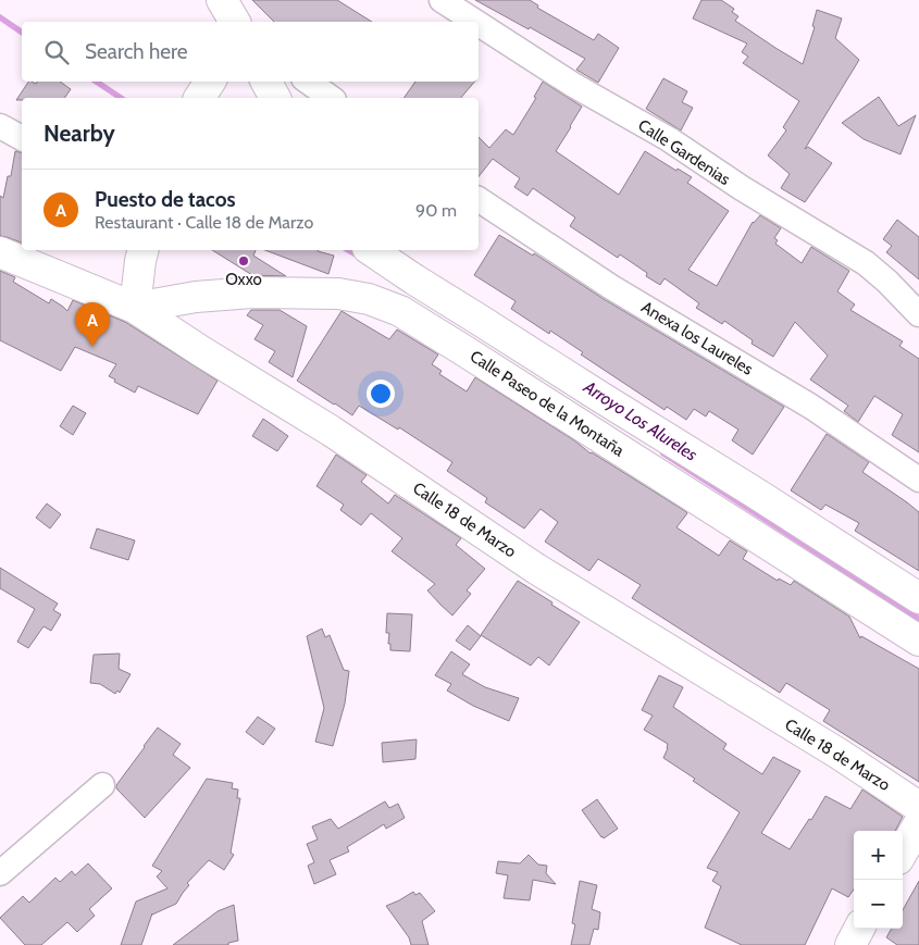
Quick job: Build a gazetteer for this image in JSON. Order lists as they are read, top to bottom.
{
  "streets": {
    "main road": ["Calle Paseo de la Montaña", "Calle 18 de Marzo"],
    "street": ["Calle Gardenias", "Anexa los Laureles"]
  },
  "crossings": [
    ["Calle Paseo de la Montaña", "Calle 18 de Marzo"]
  ],
  "water": ["Arroyo Los Alureles"],
  "places": ["Oxxo"],
  "page": {
    "search": "Search here",
    "heading": "Nearby",
    "list": [
      {
        "mark": "A",
        "name": "Puesto de tacos",
        "note": "Restaurant · Calle 18 de Marzo",
        "value": "90 m"
      }
    ],
    "pins": "A",
    "map_buttons": ["+", "−"]
  }
}
